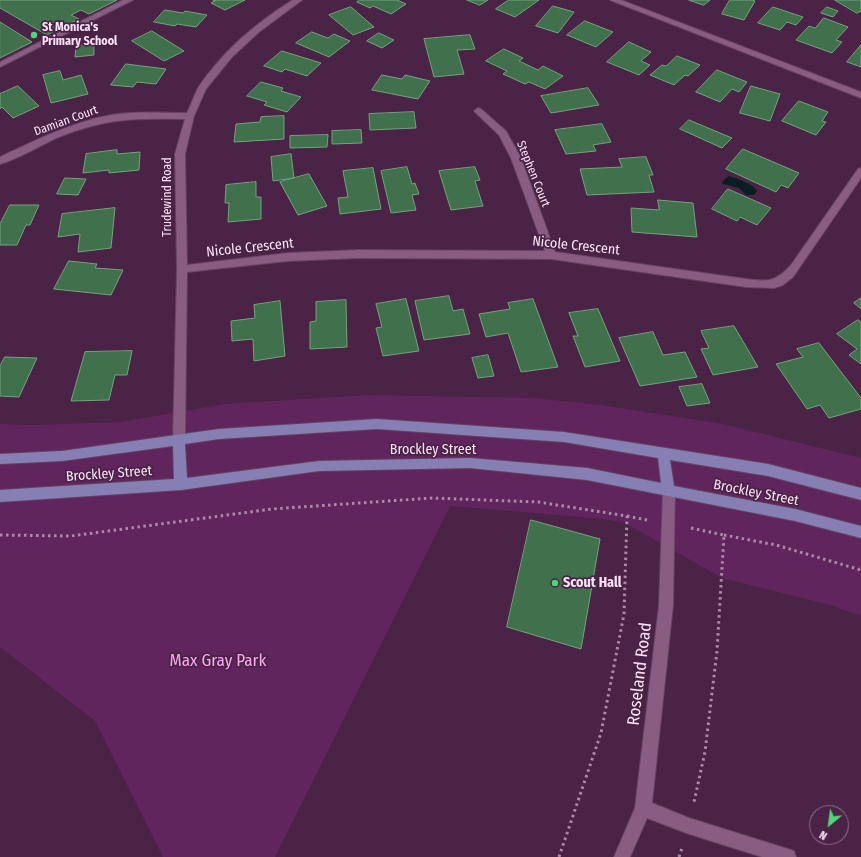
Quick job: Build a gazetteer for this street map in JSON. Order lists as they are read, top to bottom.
{
  "streets": {
    "main road": ["Brockley Street"],
    "street": [
      "Damian Court",
      "Stephen Court",
      "Trudewind Road",
      "Nicole Crescent",
      "Roseland Road"
    ]
  },
  "crossings": [
    ["Damian Court", "Trudewind Road"],
    ["Stephen Court", "Nicole Crescent"],
    ["Trudewind Road", "Nicole Crescent"],
    ["Trudewind Road", "Brockley Street"],
    ["Brockley Street", "Roseland Road"]
  ],
  "parks": ["Max Gray Park"],
  "places": ["St Monica's Primary School", "Scout Hall"],
  "north": "bottom left"
}
